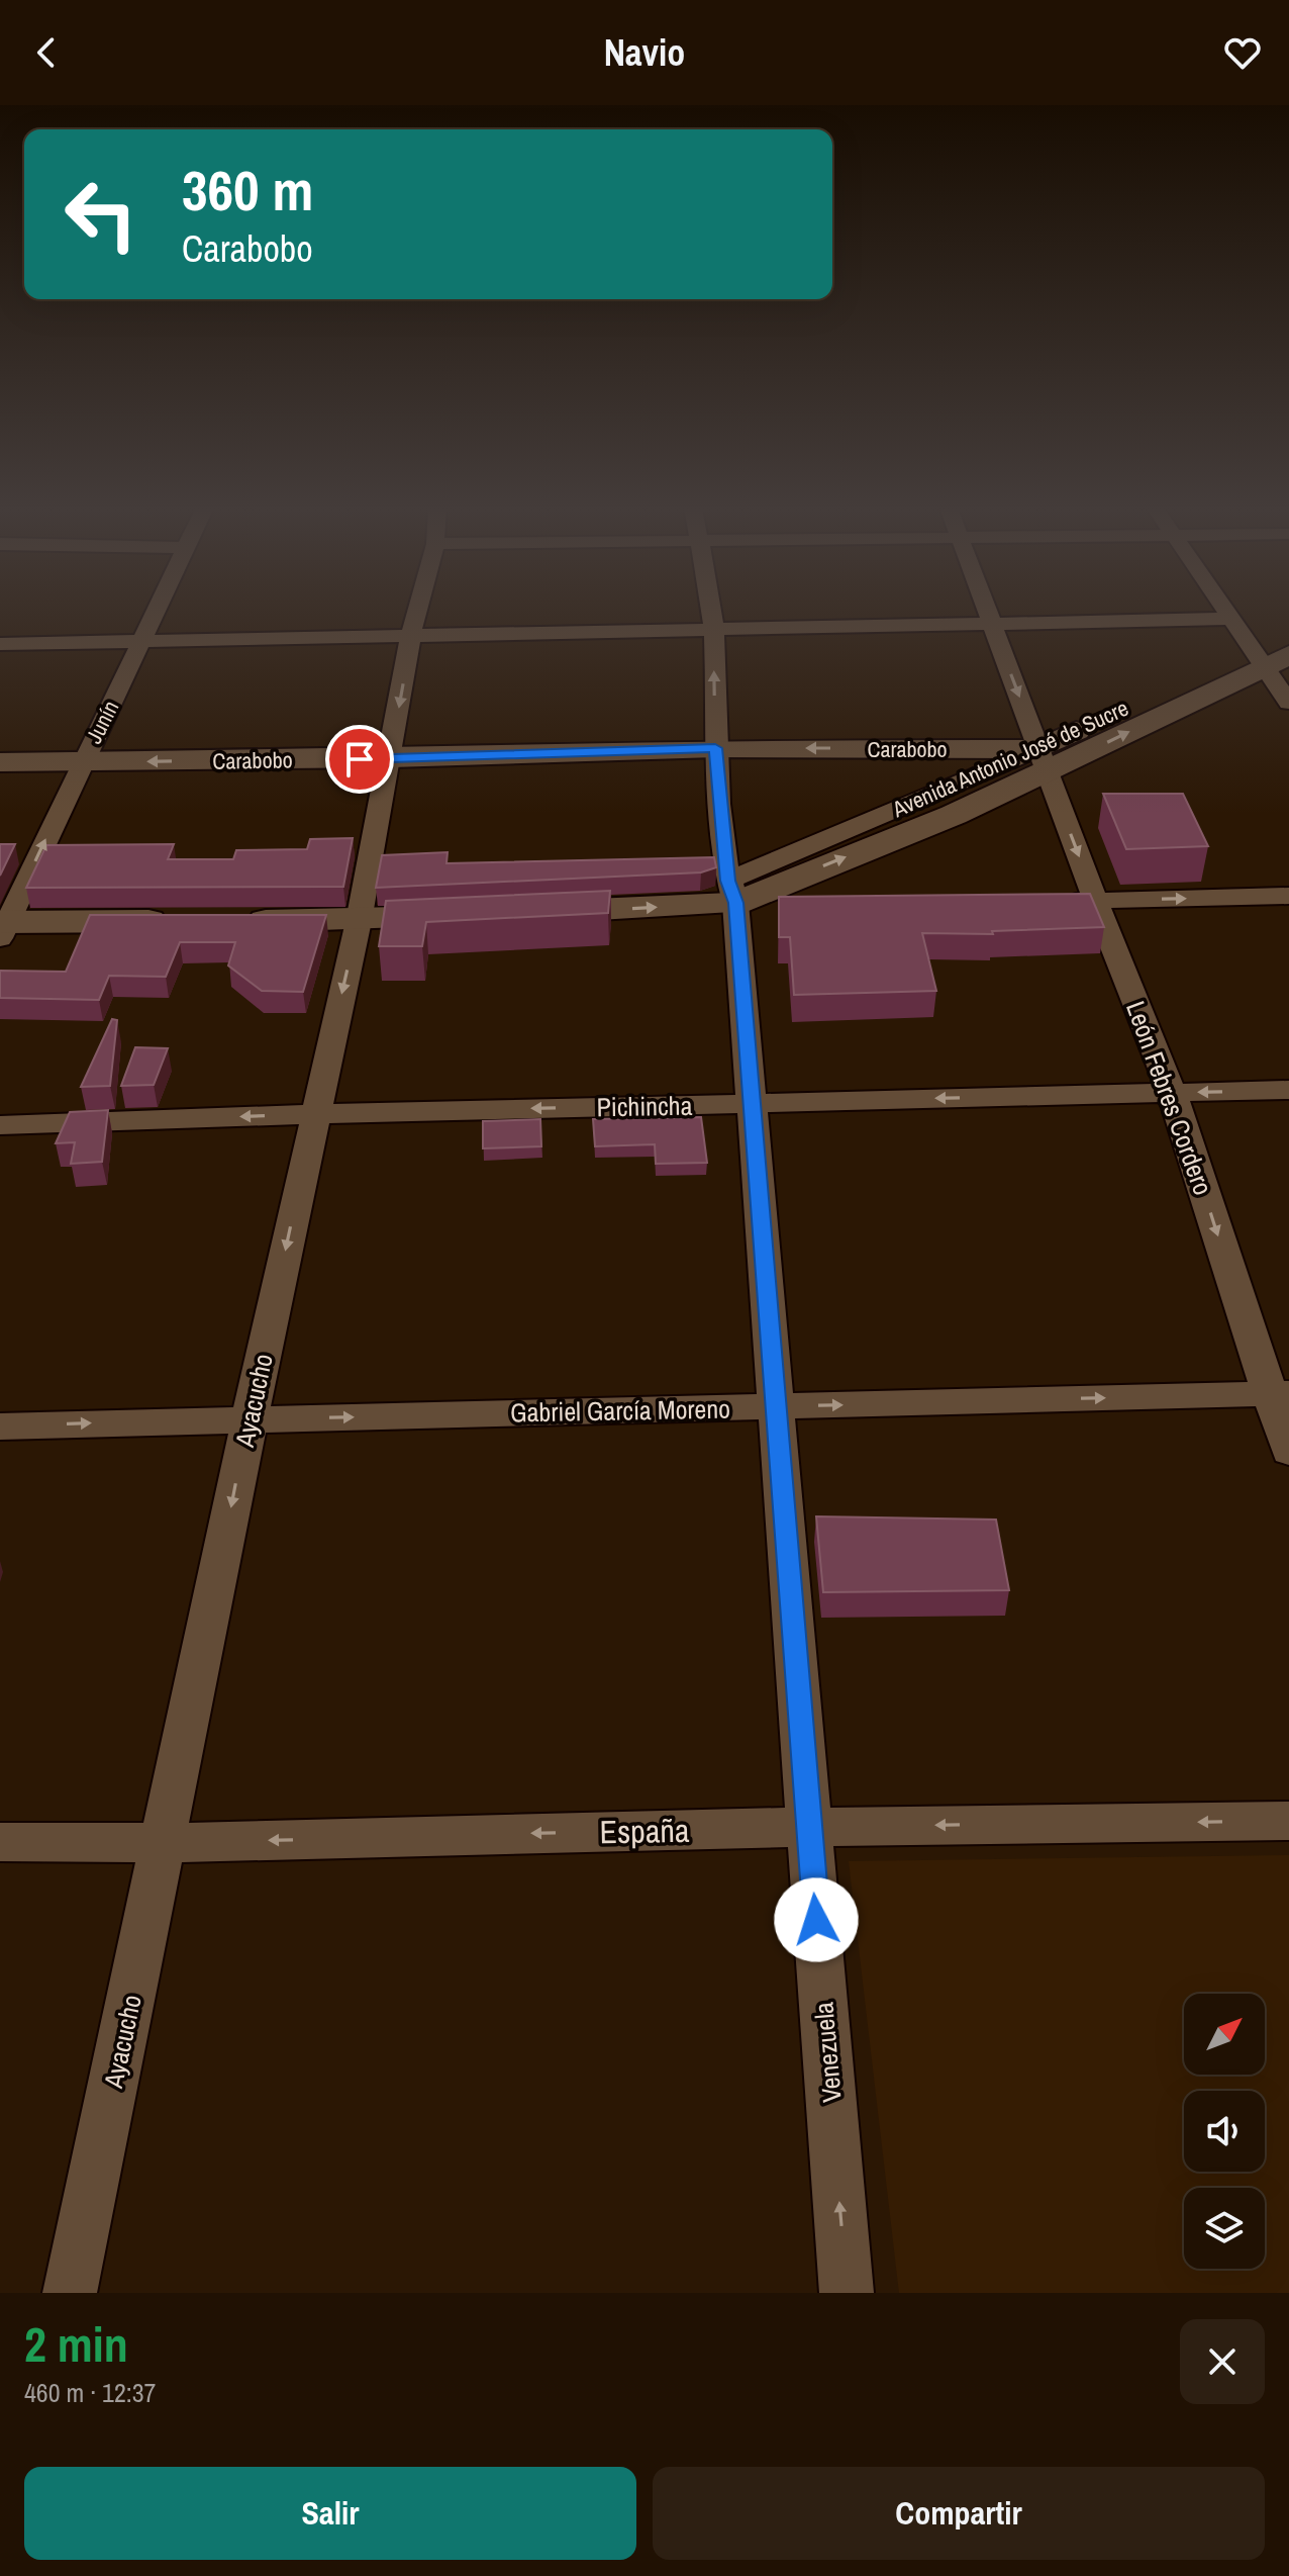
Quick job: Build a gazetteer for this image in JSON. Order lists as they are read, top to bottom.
{
  "streets": {
    "main road": ["Carabobo", "Avenida Antonio José de Sucre"],
    "street": [
      "Junín",
      "León Febres Cordero",
      "Pichincha",
      "Ayacucho",
      "Gabriel García Moreno",
      "España",
      "Venezuela"
    ]
  },
  "crossings": [
    ["Junín", "Carabobo"],
    ["Carabobo", "Avenida Antonio José de Sucre"],
    ["Carabobo", "León Febres Cordero"],
    ["Carabobo", "Ayacucho"],
    ["Carabobo", "Venezuela"],
    ["Avenida Antonio José de Sucre", "León Febres Cordero"],
    ["Avenida Antonio José de Sucre", "Venezuela"],
    ["León Febres Cordero", "Pichincha"],
    ["León Febres Cordero", "Gabriel García Moreno"],
    ["Pichincha", "Ayacucho"],
    ["Pichincha", "Venezuela"],
    ["Ayacucho", "Gabriel García Moreno"],
    ["Ayacucho", "España"],
    ["Gabriel García Moreno", "Venezuela"],
    ["España", "Venezuela"]
  ],
  "one_way": [
    "Junín",
    "León Febres Cordero",
    "Pichincha",
    "Ayacucho",
    "Gabriel García Moreno",
    "España"
  ],
  "north": "top right",
  "page": {
    "header": "Navio",
    "turn": ["360 m", "Carabobo"],
    "heading": ["2 min", "460 m · 12:37"],
    "buttons": ["Salir", "Compartir"]
  }
}
